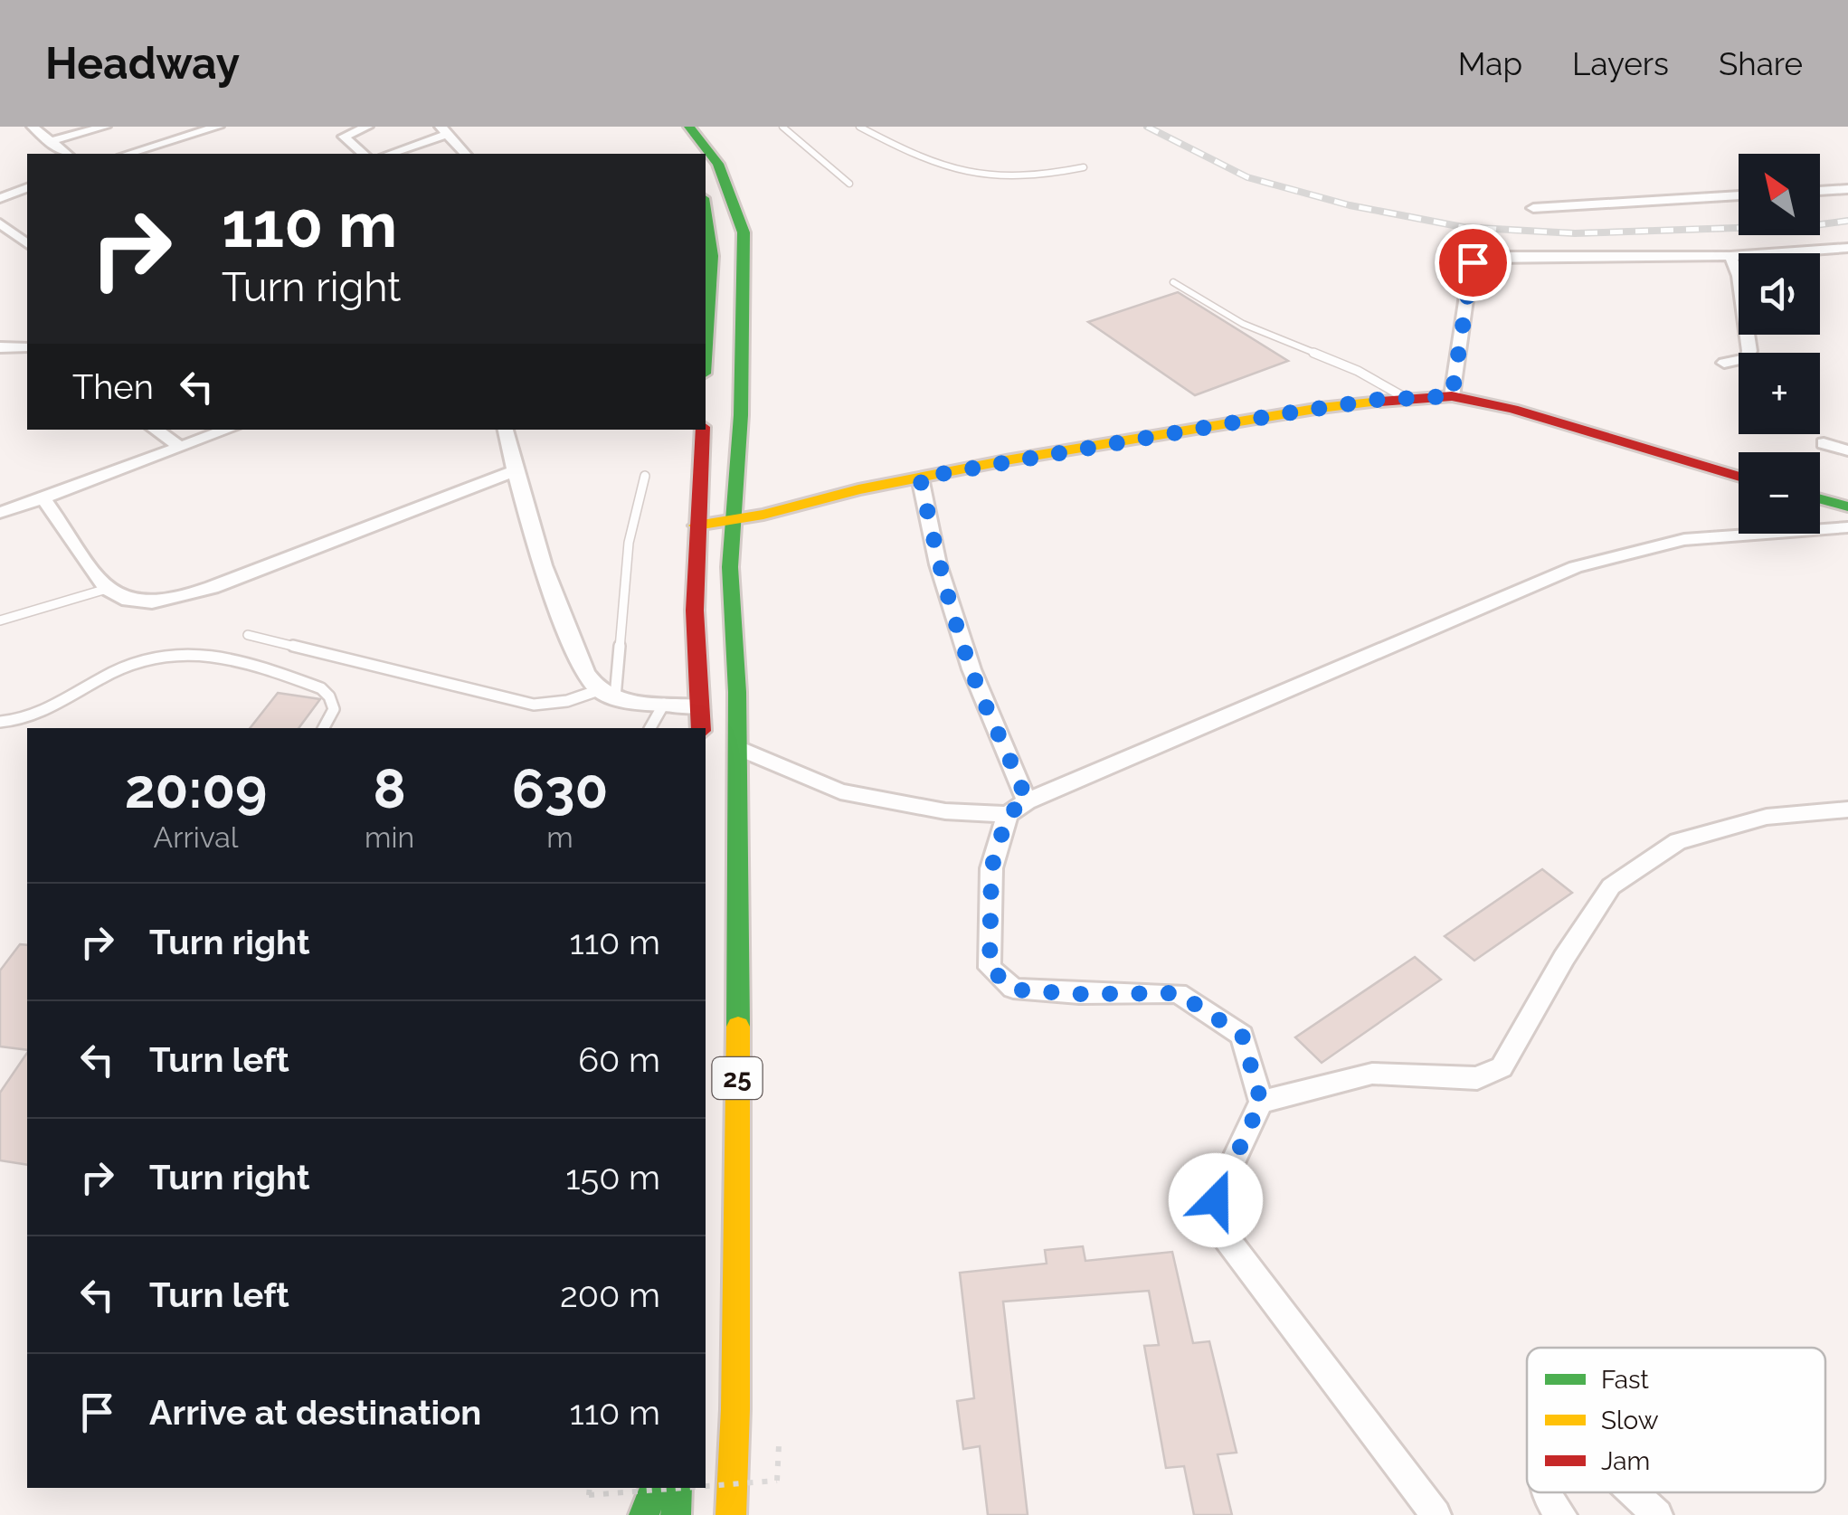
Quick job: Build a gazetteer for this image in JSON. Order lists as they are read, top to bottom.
{
  "streets": {
    "main road": ["25"]
  },
  "legend": ["Fast", "Slow", "Jam"],
  "north": "top left",
  "page": {
    "header": "Headway",
    "nav": ["Map", "Layers", "Share"],
    "map_buttons": ["+", "−"],
    "turn": ["110 m", "Turn right"],
    "then": "Then",
    "eta": [
      "20:09",
      "Arrival",
      "8",
      "min",
      "630",
      "m"
    ],
    "list": [
      {
        "name": "Turn right",
        "value": "110 m"
      },
      {
        "name": "Turn left",
        "value": "60 m"
      },
      {
        "name": "Turn right",
        "value": "150 m"
      },
      {
        "name": "Turn left",
        "value": "200 m"
      },
      {
        "name": "Arrive at destination",
        "value": "110 m"
      }
    ]
  }
}
